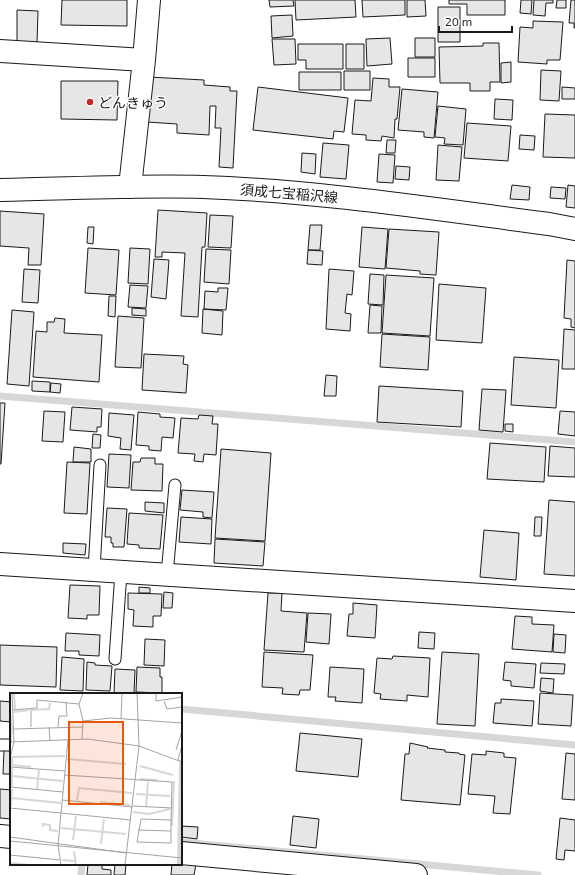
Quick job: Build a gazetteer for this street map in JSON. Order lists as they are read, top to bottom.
{
  "streets": {
    "street": ["須成七宝稲沢線"]
  },
  "places": ["どんきゅう"],
  "scale_bar": "20 m"
}
